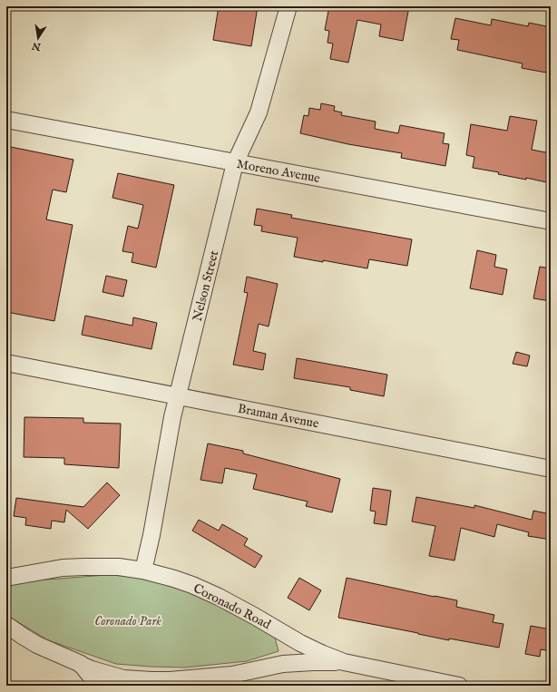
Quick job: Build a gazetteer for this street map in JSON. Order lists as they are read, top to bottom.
{
  "streets": {
    "street": [
      "Moreno Avenue",
      "Nelson Street",
      "Braman Avenue",
      "Coronado Road"
    ]
  },
  "crossings": [
    ["Moreno Avenue", "Nelson Street"],
    ["Nelson Street", "Braman Avenue"],
    ["Nelson Street", "Coronado Road"]
  ],
  "parks": ["Coronado Park"],
  "north": "bottom"
}
